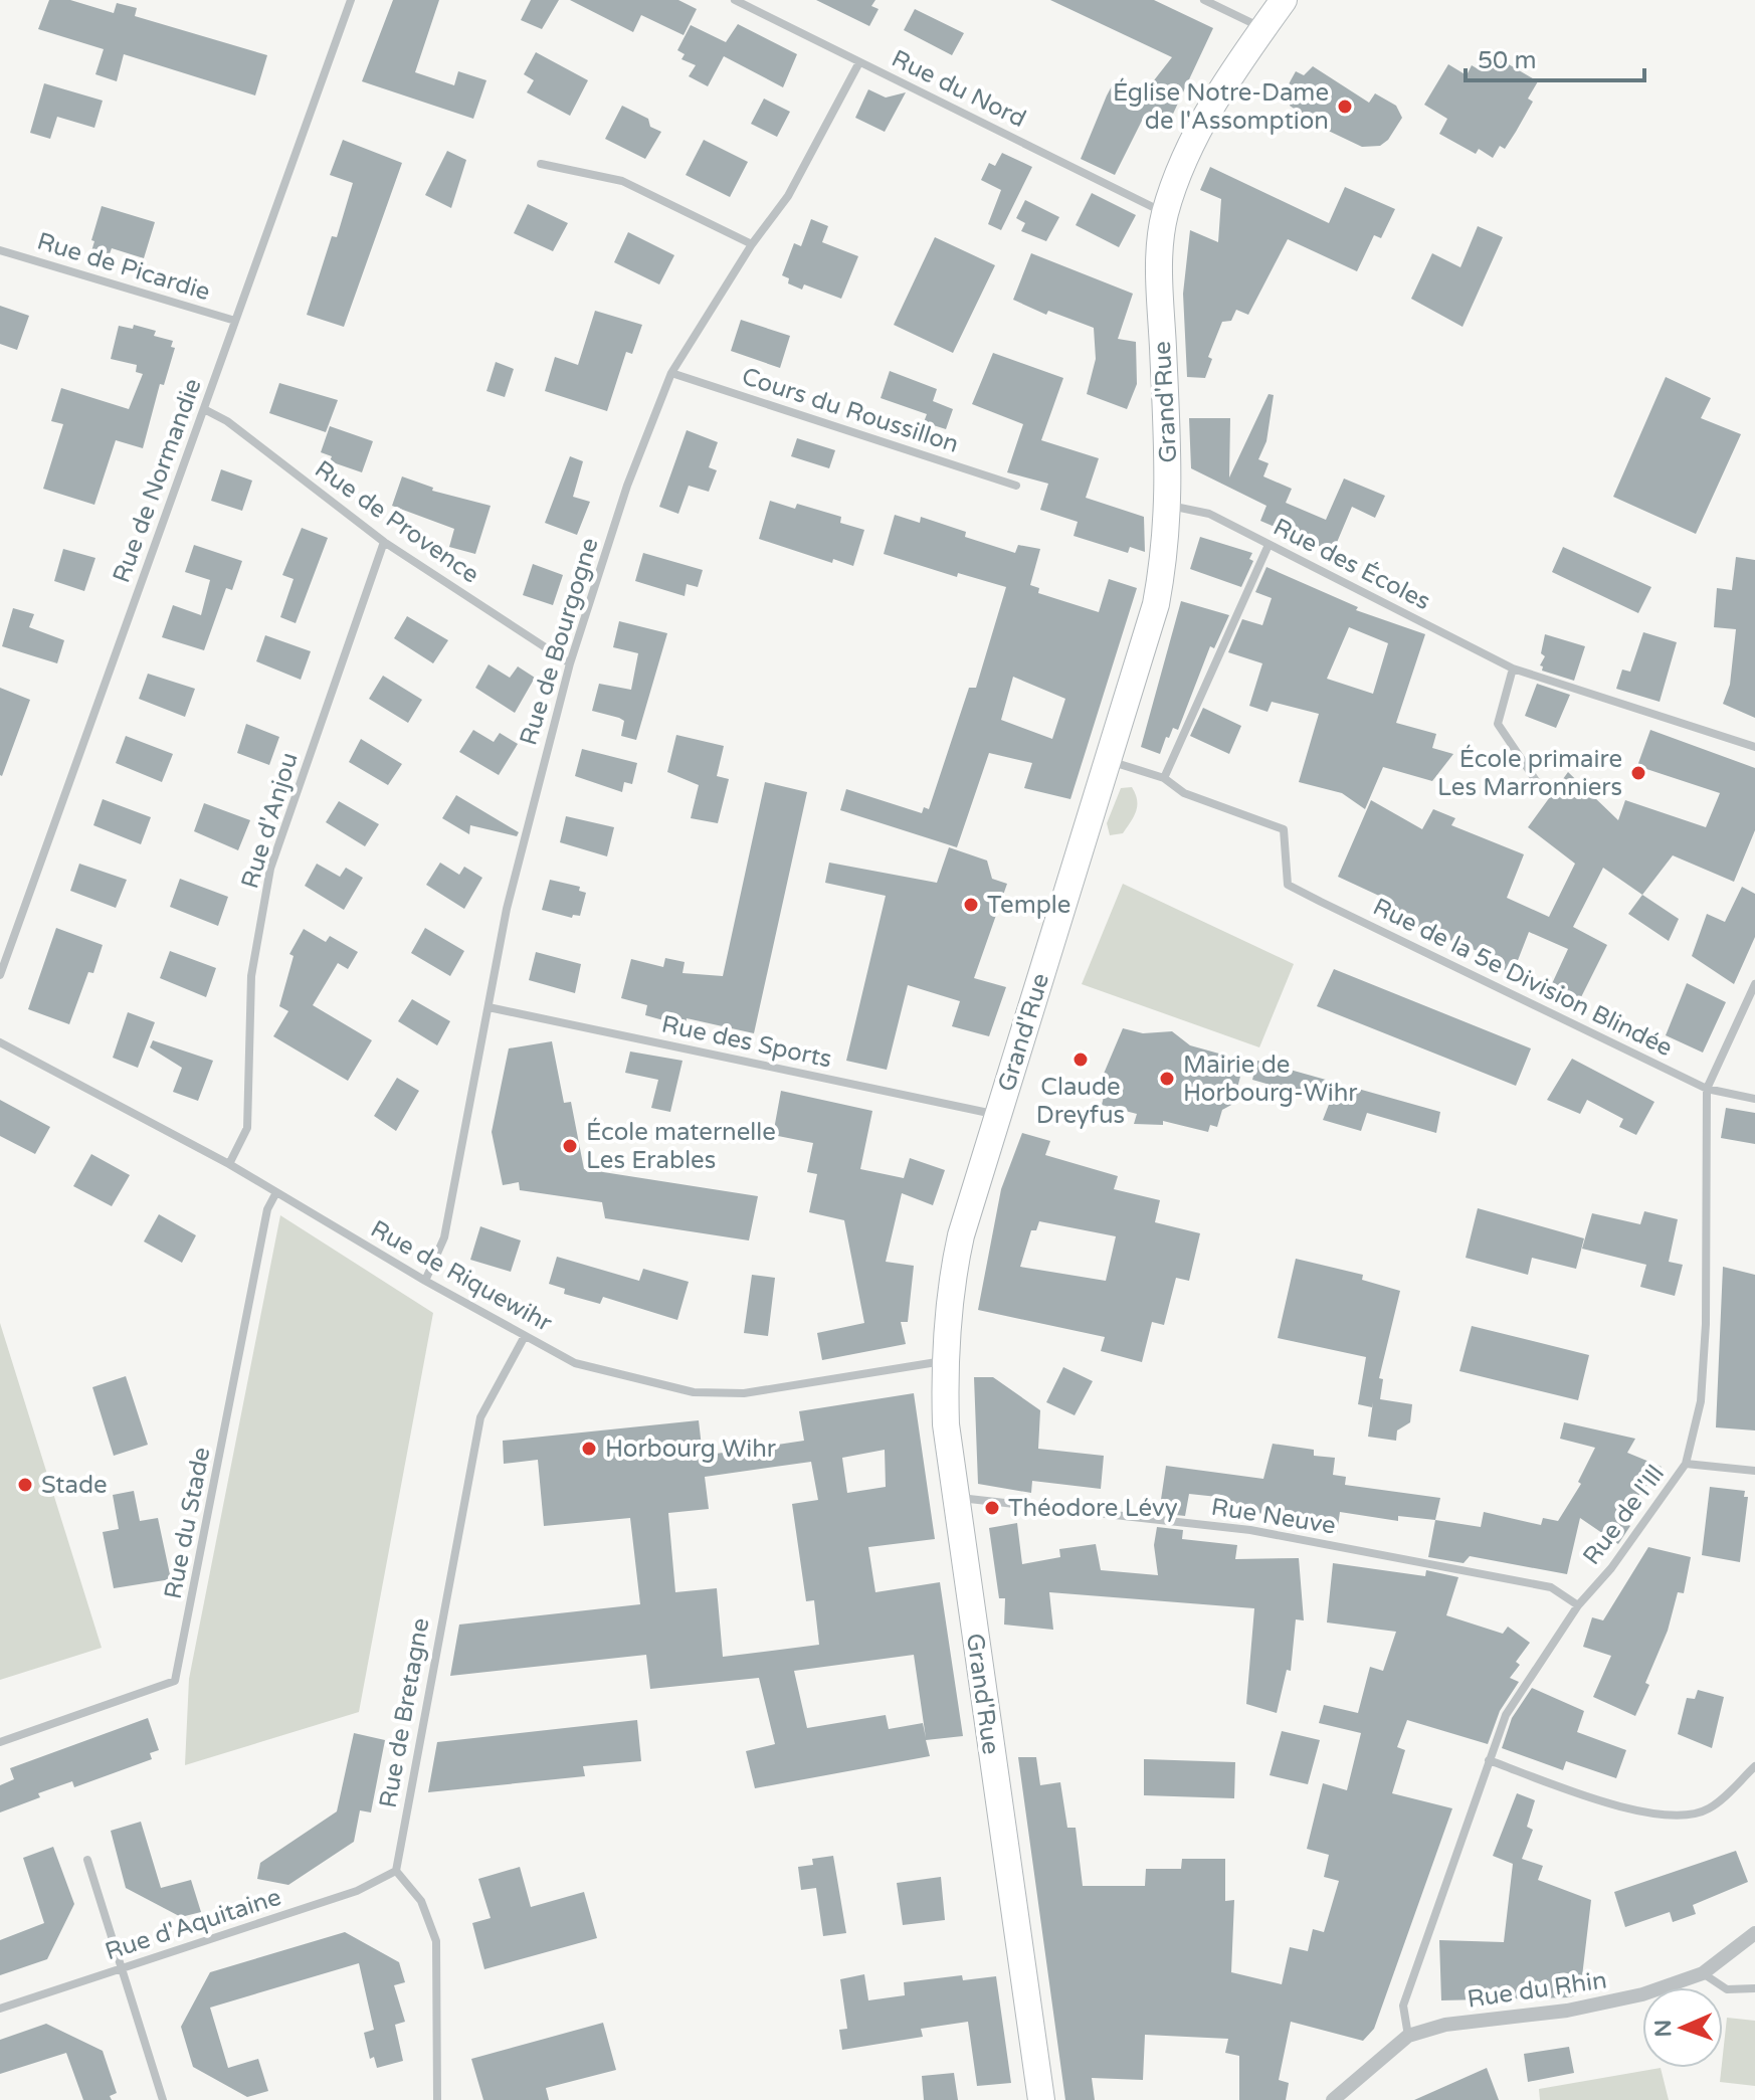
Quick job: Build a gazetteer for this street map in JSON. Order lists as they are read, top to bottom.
{
  "streets": {
    "main road": ["Grand'Rue"],
    "street": [
      "Rue du Nord",
      "Rue de Picardie",
      "Cours du Roussillon",
      "Rue de Normandie",
      "Rue de Provence",
      "Rue des Écoles",
      "Rue de Bourgogne",
      "Rue d'Anjou",
      "Rue de la 5e Division Blindée",
      "Rue des Sports",
      "Rue de Riquewihr",
      "Rue de l'Ill",
      "Rue Neuve",
      "Rue du Stade",
      "Rue de Bretagne",
      "Rue d'Aquitaine",
      "Rue du Rhin"
    ]
  },
  "crossings": [
    ["Rue du Nord", "Grand'Rue"],
    ["Rue du Nord", "Rue de Bourgogne"],
    ["Rue de Picardie", "Rue de Normandie"],
    ["Grand'Rue", "Rue des Écoles"],
    ["Grand'Rue", "Rue des Sports"],
    ["Grand'Rue", "Rue de Riquewihr"],
    ["Grand'Rue", "Rue Neuve"],
    ["Cours du Roussillon", "Rue de Bourgogne"],
    ["Rue de Normandie", "Rue de Provence"],
    ["Rue de Provence", "Rue de Bourgogne"],
    ["Rue de Provence", "Rue d'Anjou"],
    ["Rue de Bourgogne", "Rue des Sports"],
    ["Rue de Bourgogne", "Rue de Riquewihr"],
    ["Rue d'Anjou", "Rue de Riquewihr"],
    ["Rue de la 5e Division Blindée", "Rue de l'Ill"],
    ["Rue de Riquewihr", "Rue du Stade"],
    ["Rue de Riquewihr", "Rue de Bretagne"],
    ["Rue de l'Ill", "Rue Neuve"],
    ["Rue de l'Ill", "Rue du Rhin"],
    ["Rue de Bretagne", "Rue d'Aquitaine"]
  ],
  "places": [
    "Église Notre-Dame de l'Assomption",
    "École primaire Les Marronniers",
    "Temple",
    "Claude Dreyfus",
    "Mairie de Horbourg-Wihr",
    "École maternelle Les Erables",
    "Horbourg Wihr",
    "Stade",
    "Théodore Lévy"
  ],
  "scale_bar": "50 m",
  "north": "left"
}
